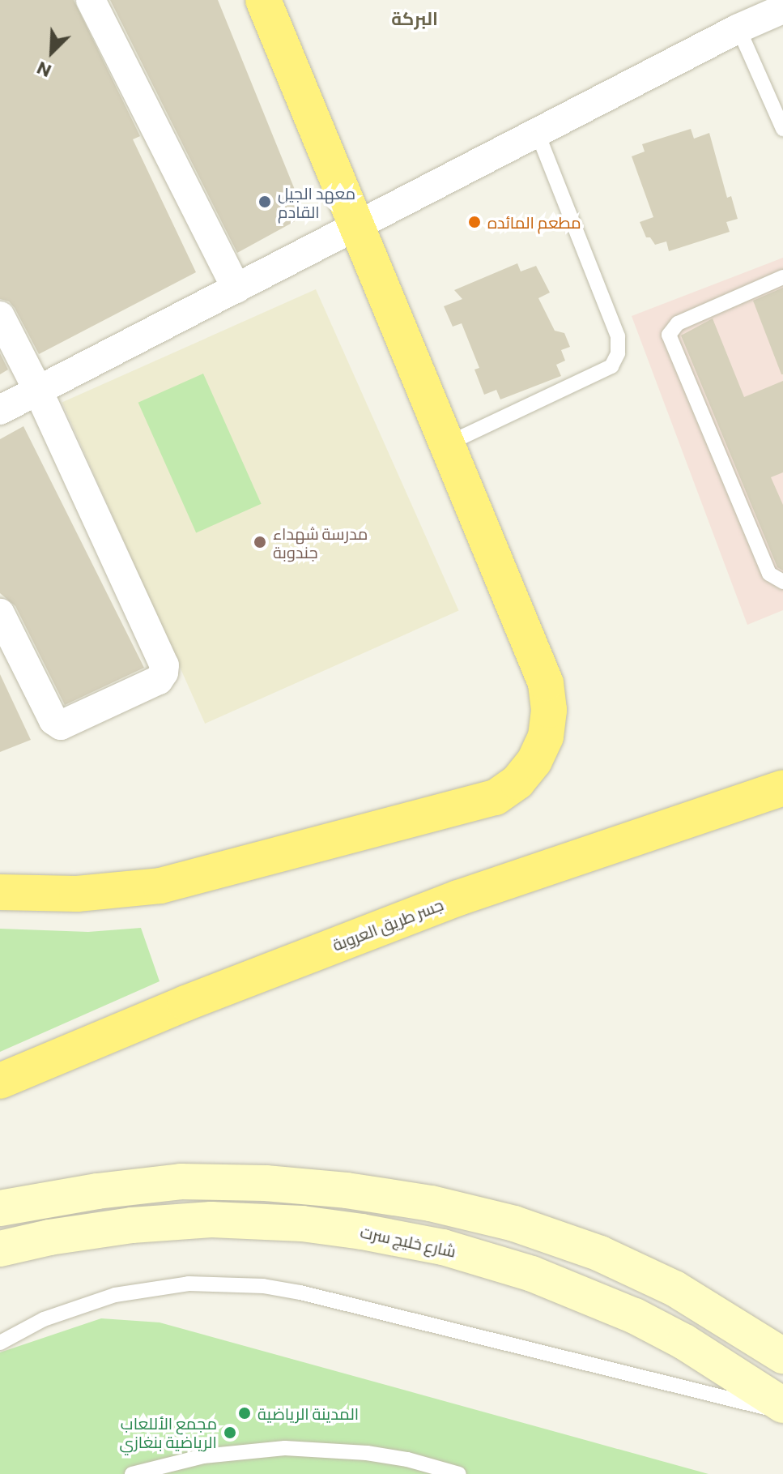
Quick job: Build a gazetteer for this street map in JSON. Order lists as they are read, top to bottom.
{
  "streets": {
    "highway": ["جسر طريق العروبة"],
    "main road": ["شارع خليج سرت"]
  },
  "districts": ["البركة"],
  "places": [
    "معهد الجيل القادم",
    "مطعم المائده",
    "مدرسة شهداء جندوبة",
    "المدينة الرياضية",
    "مجمع الأللعاب الرياضية بنغازي"
  ],
  "north": "bottom left"
}
